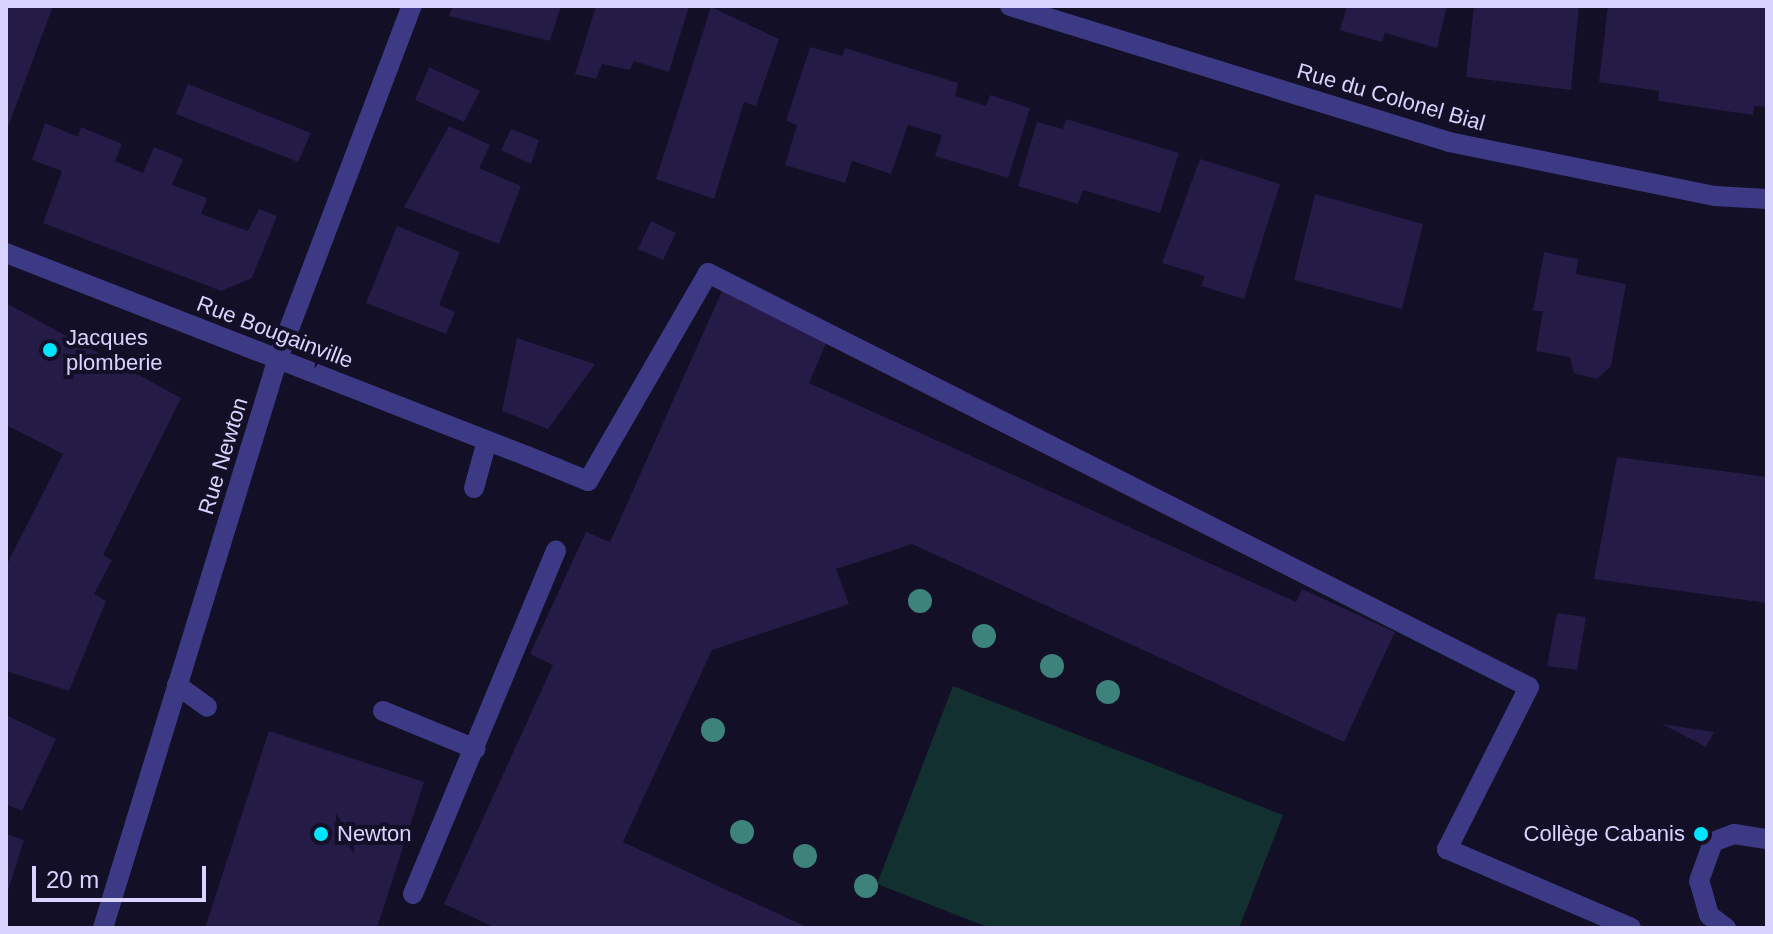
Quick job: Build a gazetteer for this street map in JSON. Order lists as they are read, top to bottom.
{
  "streets": {
    "street": ["Rue du Colonel Bial", "Rue Bougainville", "Rue Newton"]
  },
  "crossings": [
    ["Rue Bougainville", "Rue Newton"]
  ],
  "places": ["Jacques plomberie", "Newton", "Collège Cabanis"],
  "scale_bar": "20 m"
}
